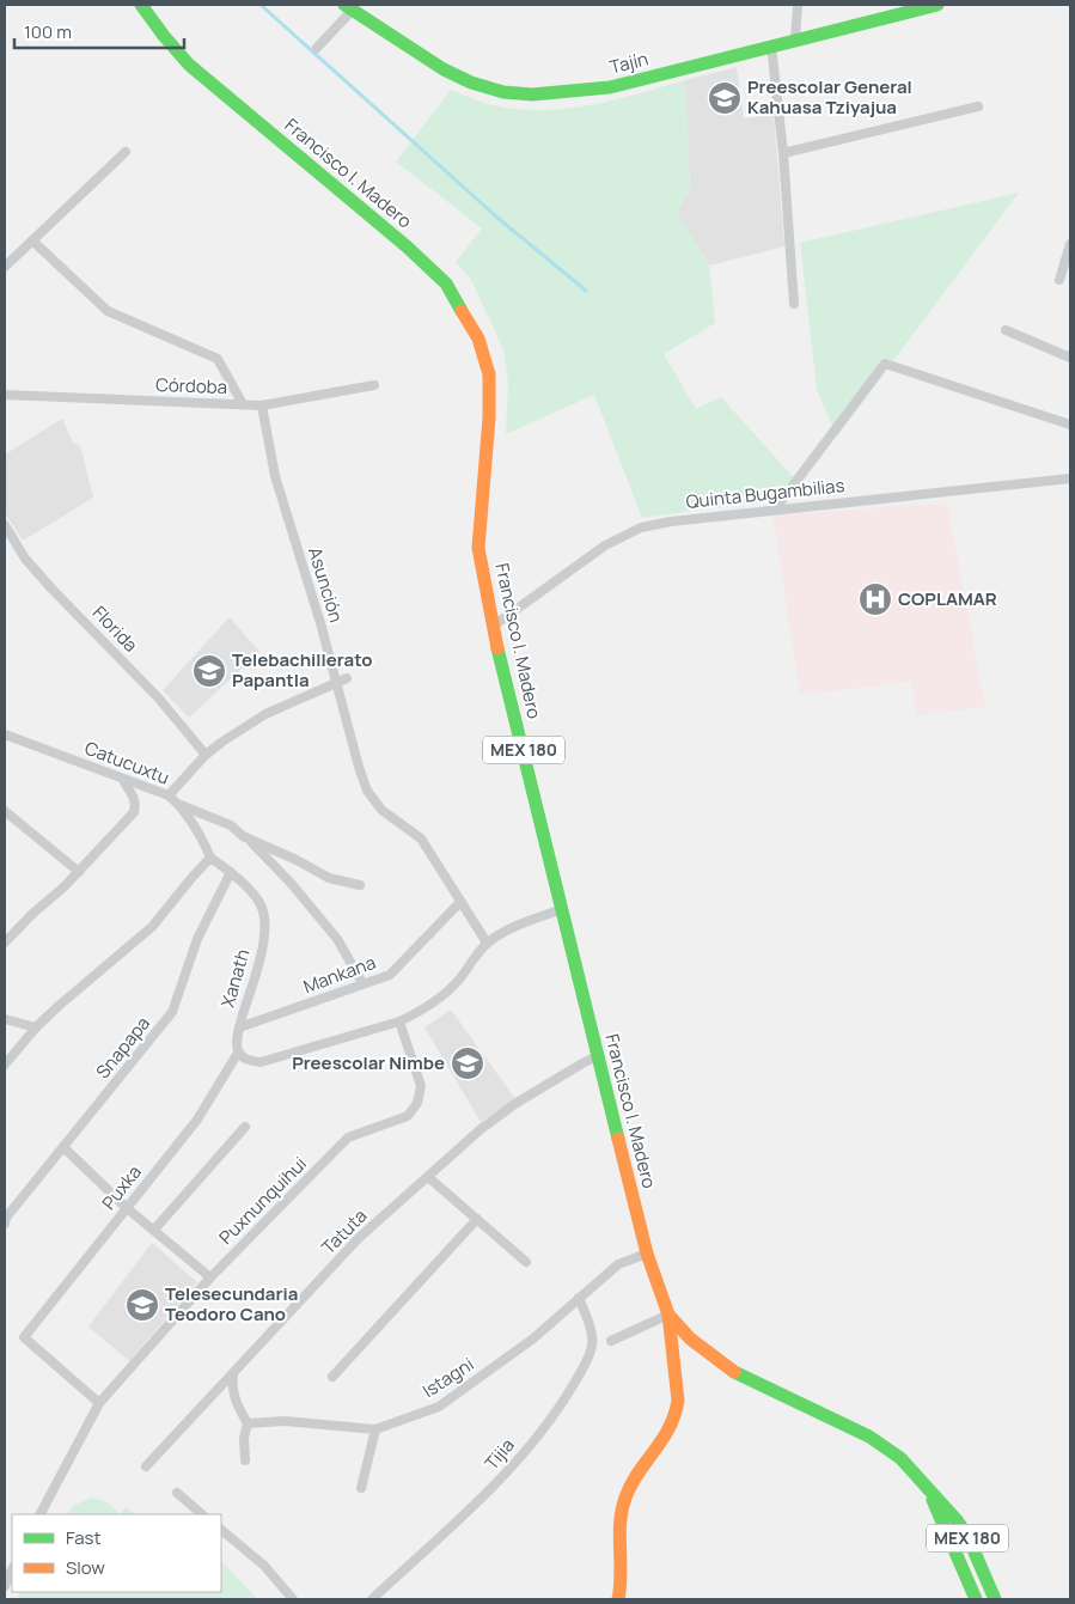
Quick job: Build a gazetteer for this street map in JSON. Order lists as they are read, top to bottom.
{
  "streets": {
    "main road": ["Tajín", "Francisco I. Madero", "MEX 180"],
    "street": [
      "Córdoba",
      "Quinta Bugambilias",
      "Asunción",
      "Florida",
      "Catucuxtu",
      "Mankana",
      "Xanath",
      "Snapapa",
      "Puxka",
      "Puxnunquihui",
      "Tatuta",
      "Istagni",
      "Tijia"
    ]
  },
  "crossings": [
    ["Francisco I. Madero", "Quinta Bugambilias"],
    ["Francisco I. Madero", "MEX 180"],
    ["Francisco I. Madero", "Tatuta"],
    ["Francisco I. Madero", "Istagni"],
    ["Córdoba", "Asunción"],
    ["Asunción", "Mankana"],
    ["Catucuxtu", "Xanath"],
    ["Mankana", "Xanath"],
    ["Xanath", "Snapapa"],
    ["Xanath", "Puxka"],
    ["Puxka", "Puxnunquihui"],
    ["Istagni", "Tijia"]
  ],
  "places": {
    "school or university": [
      "Preescolar General Kahuasa Tziyajua",
      "Telebachillerato Papantla",
      "Preescolar Nimbe",
      "Telesecundaria Teodoro Cano"
    ],
    "hospital": ["COPLAMAR"]
  },
  "legend": ["Fast", "Slow"],
  "scale_bar": "100 m"
}
